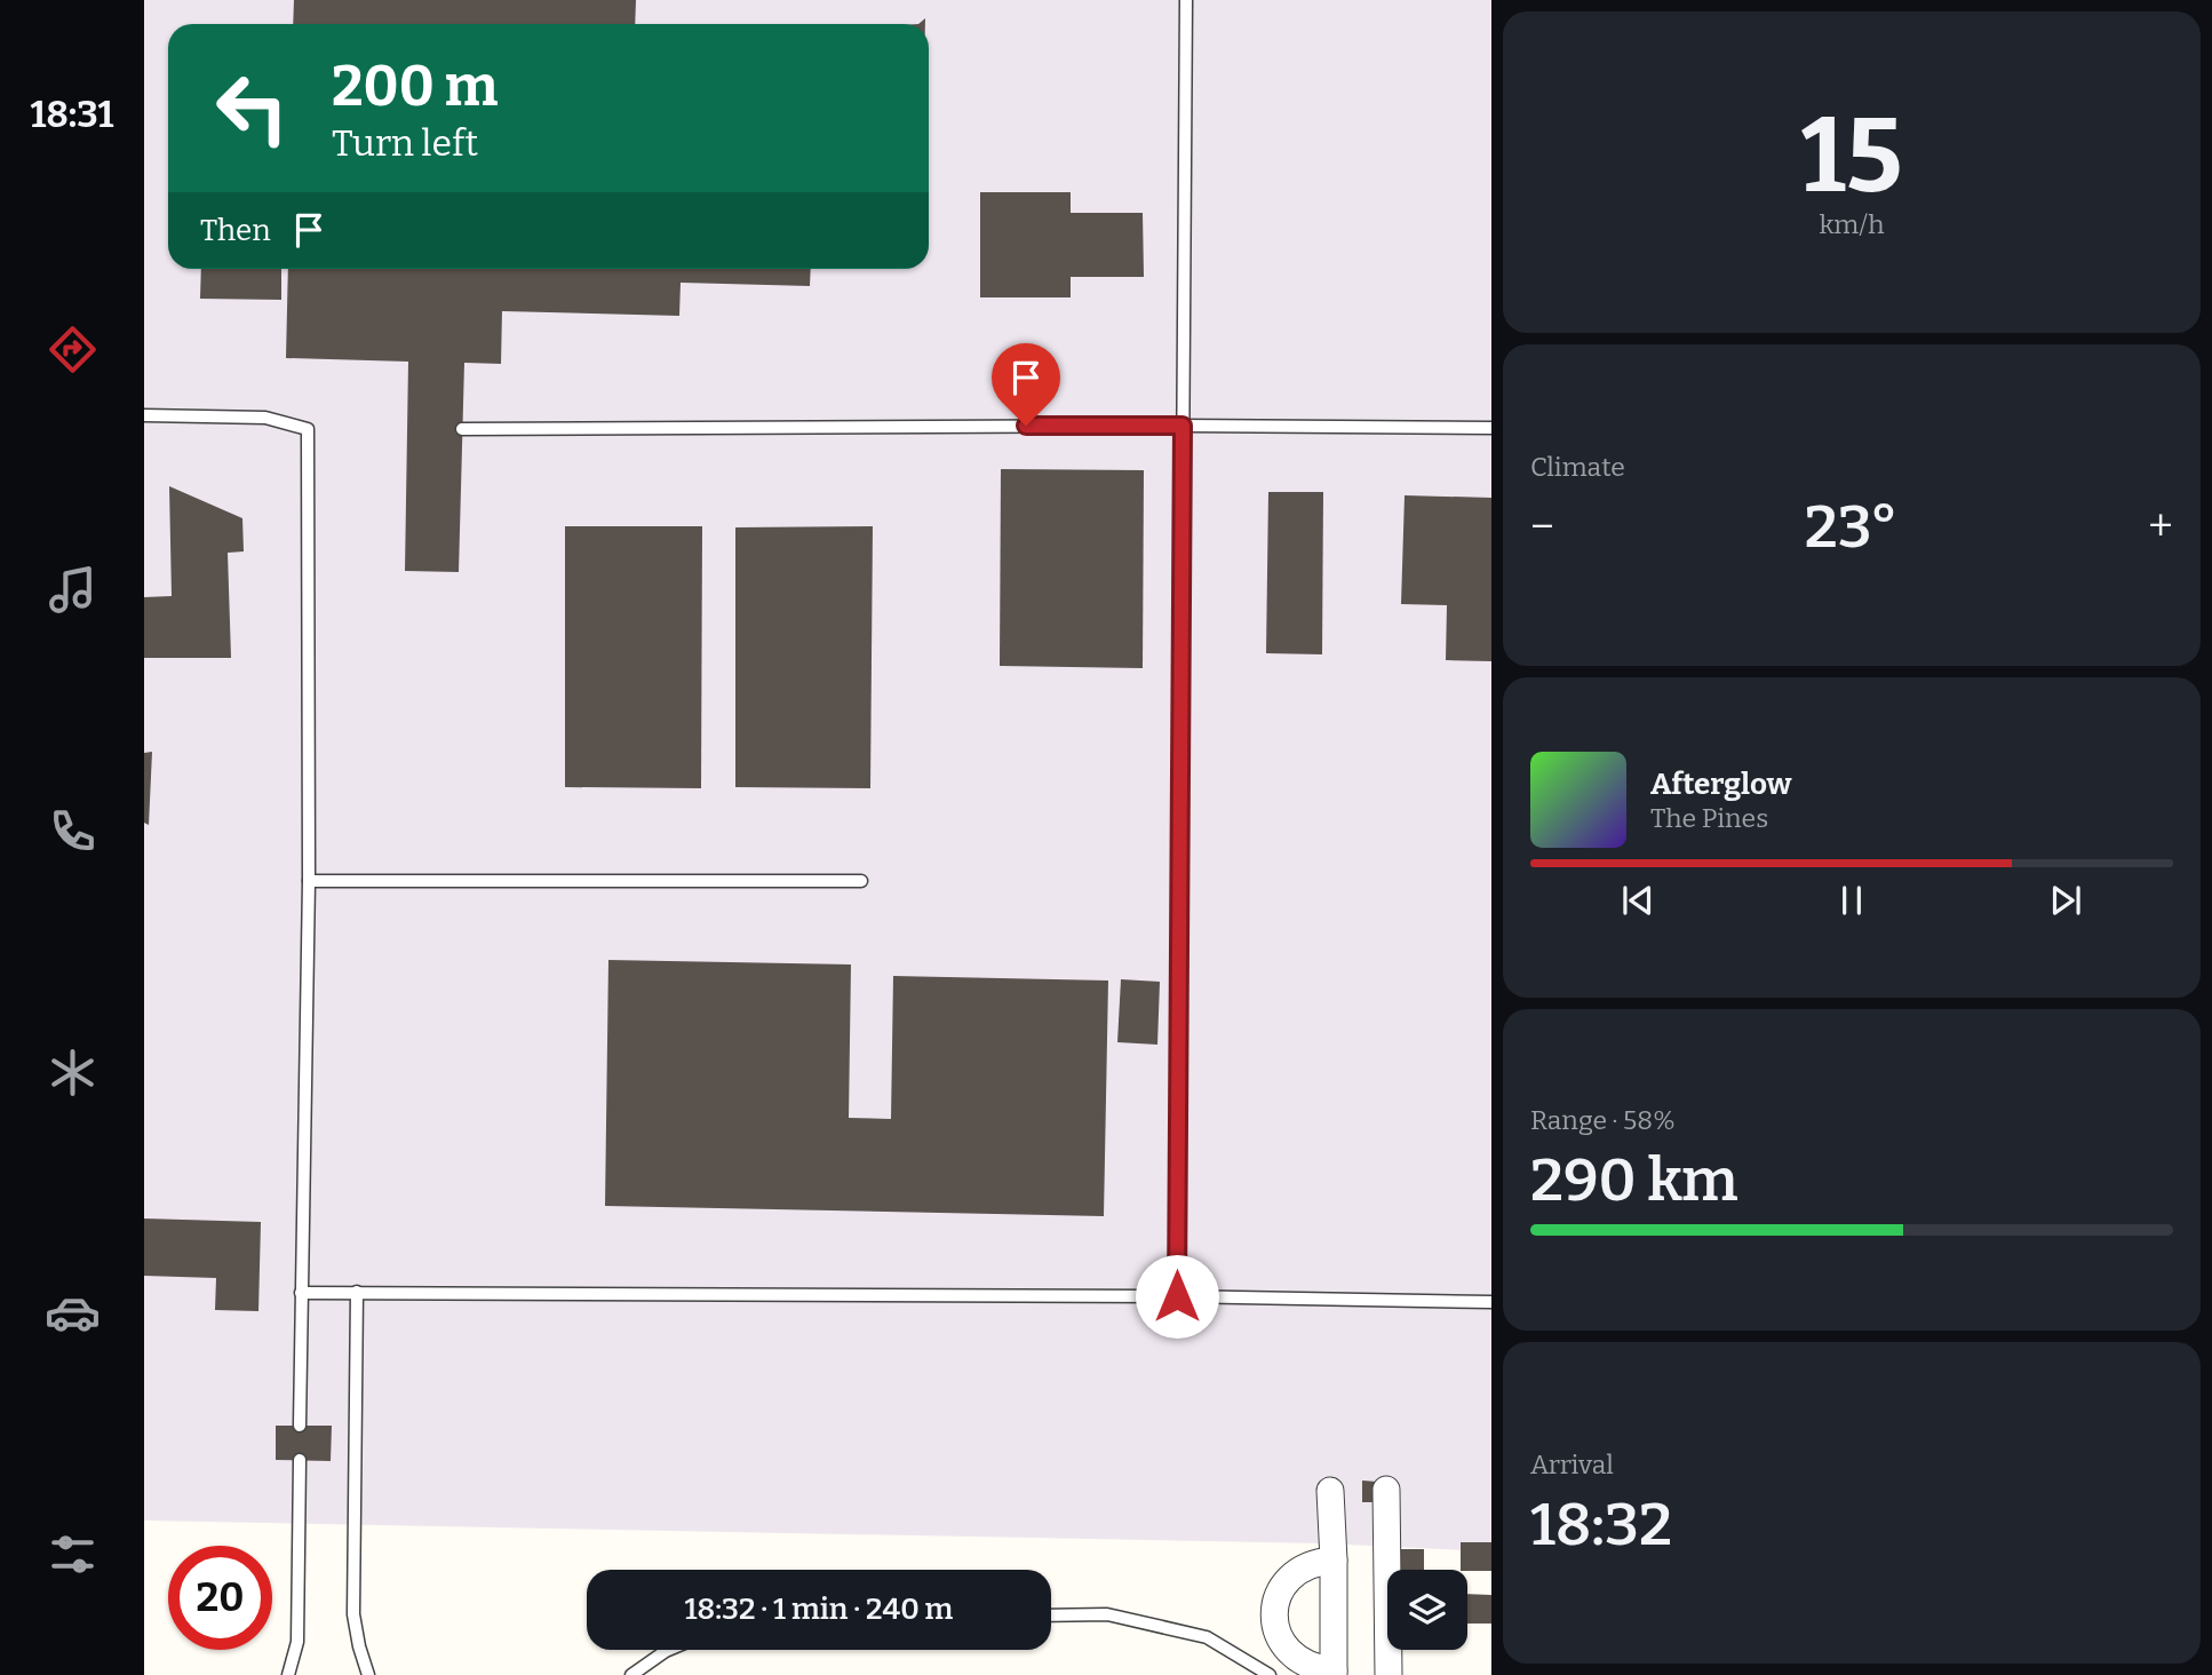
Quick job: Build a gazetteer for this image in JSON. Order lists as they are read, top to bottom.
{
  "page": {
    "tabs": "18:31",
    "tile": [
      ["15", "km/h"],
      "Climate",
      ["Range · 58%", "290 km"],
      ["Arrival", "18:32"]
    ],
    "turn": ["200 m", "Turn left"],
    "then": "Then",
    "heat": ["−", "23°", "+"],
    "song": ["Afterglow", "The Pines"],
    "limit": "20",
    "trip": "18:32 · 1 min · 240 m"
  }
}
